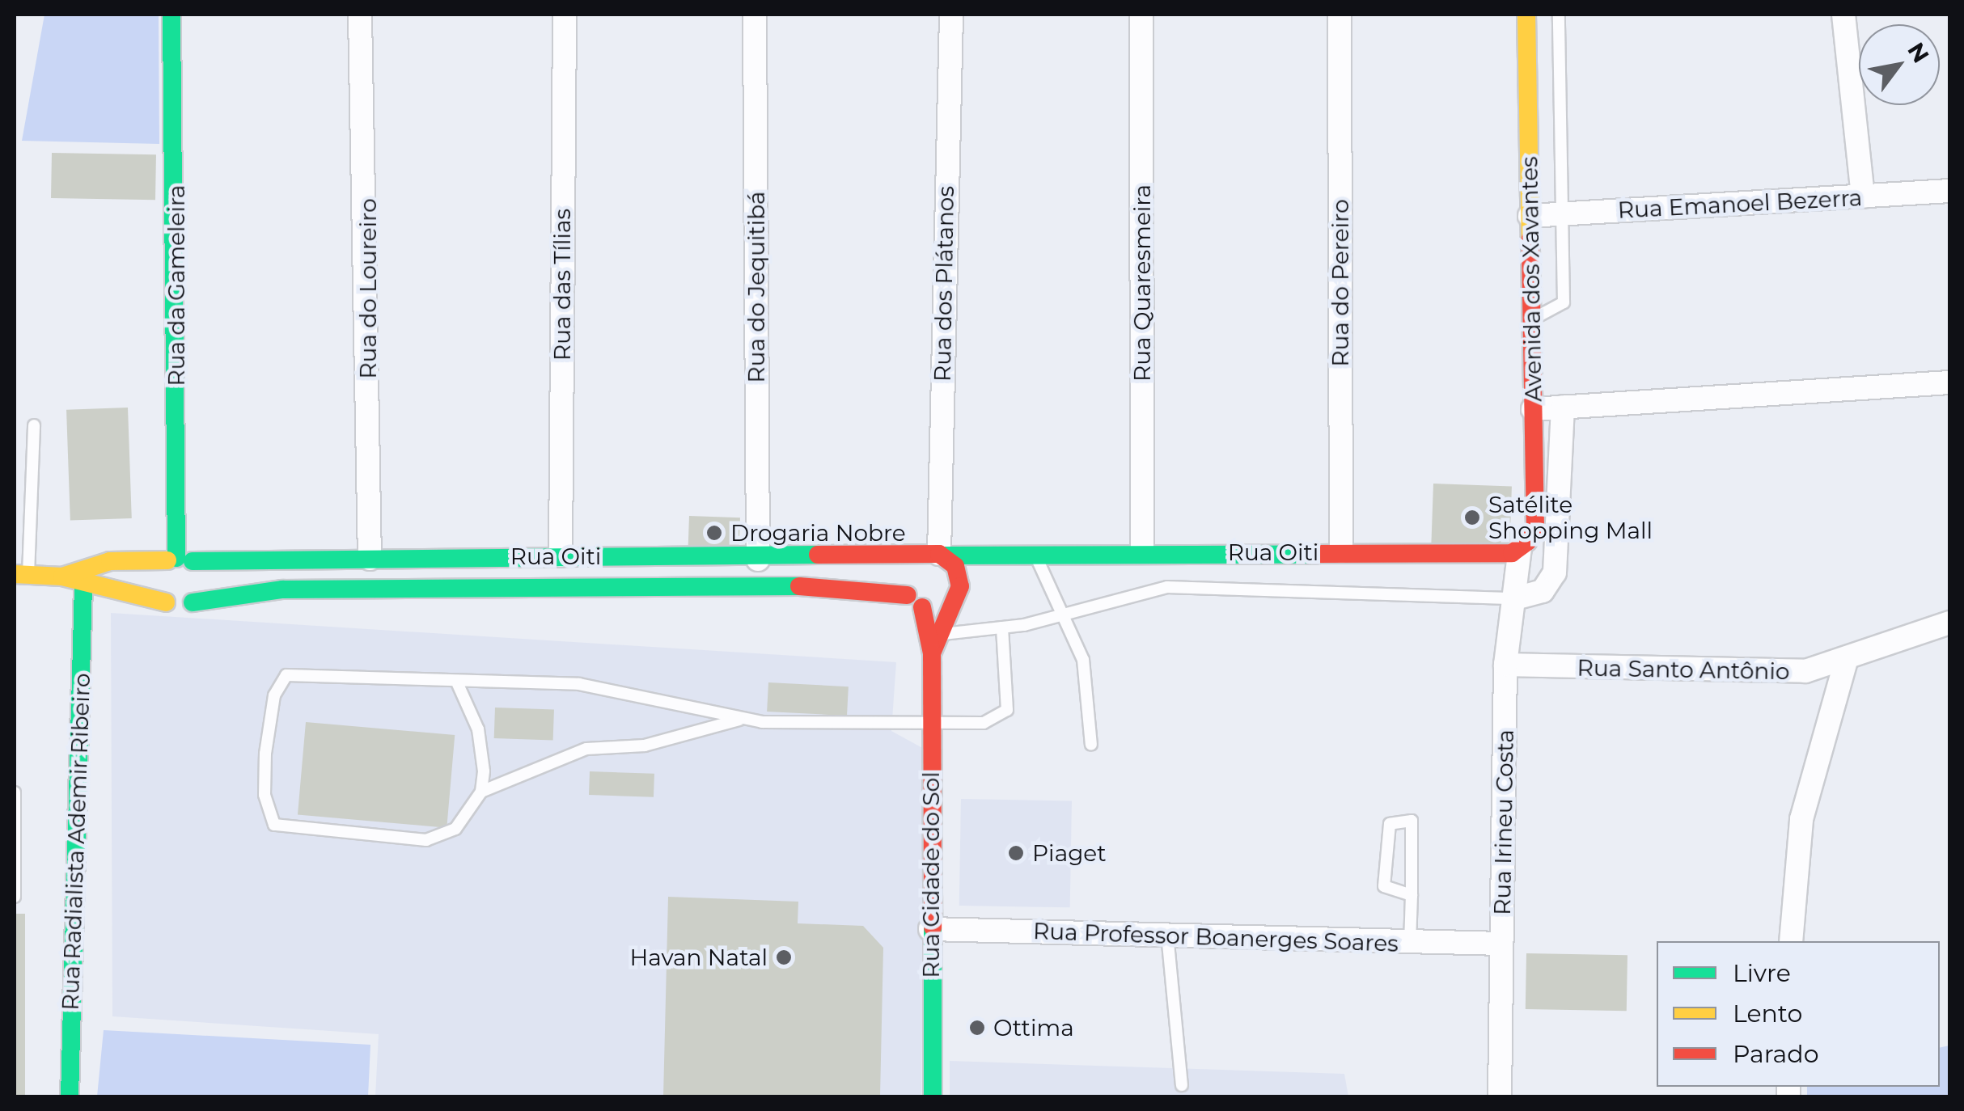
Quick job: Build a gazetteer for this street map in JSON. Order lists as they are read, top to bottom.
{
  "streets": {
    "main road": [
      "Avenida dos Xavantes",
      "Rua da Gameleira",
      "Rua Oiti",
      "Rua Radialista Ademir Ribeiro",
      "Rua Cidade do Sol"
    ],
    "street": [
      "Rua Emanoel Bezerra",
      "Rua Quaresmeira",
      "Rua do Pereiro",
      "Rua dos Plátanos",
      "Rua das Tílias",
      "Rua do Jequitibá",
      "Rua do Loureiro",
      "Rua Santo Antônio",
      "Rua Irineu Costa",
      "Rua Professor Boanerges Soares"
    ]
  },
  "crossings": [
    ["Rua Emanoel Bezerra", "Avenida dos Xavantes"],
    ["Avenida dos Xavantes", "Rua Oiti"],
    ["Avenida dos Xavantes", "Rua Irineu Costa"],
    ["Rua Quaresmeira", "Rua Oiti"],
    ["Rua do Pereiro", "Rua Oiti"],
    ["Rua dos Plátanos", "Rua Oiti"],
    ["Rua das Tílias", "Rua Oiti"],
    ["Rua da Gameleira", "Rua Oiti"],
    ["Rua do Jequitibá", "Rua Oiti"],
    ["Rua do Loureiro", "Rua Oiti"],
    ["Rua Oiti", "Rua Irineu Costa"],
    ["Rua Oiti", "Rua Radialista Ademir Ribeiro"],
    ["Rua Oiti", "Rua Cidade do Sol"],
    ["Rua Santo Antônio", "Rua Irineu Costa"],
    ["Rua Irineu Costa", "Rua Professor Boanerges Soares"],
    ["Rua Cidade do Sol", "Rua Professor Boanerges Soares"]
  ],
  "places": [
    "Satélite Shopping Mall",
    "Drogaria Nobre",
    "Piaget",
    "Havan Natal",
    "Ottima"
  ],
  "legend": ["Livre", "Lento", "Parado"],
  "north": "top right"
}
